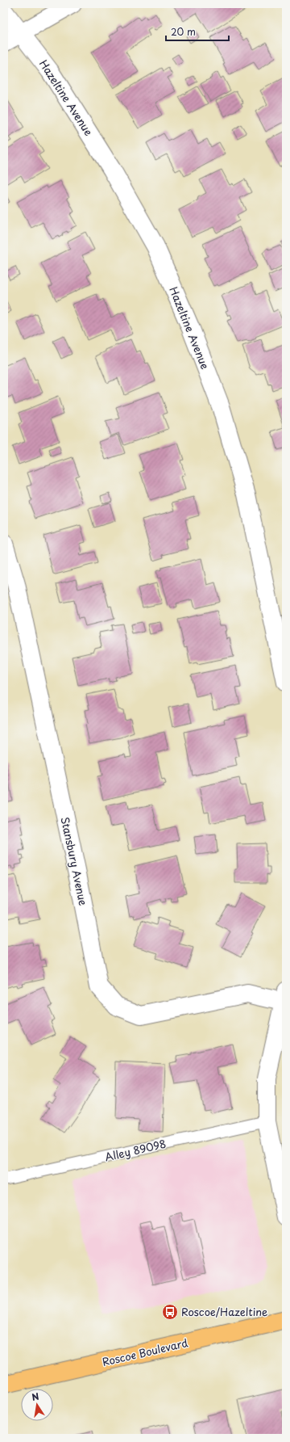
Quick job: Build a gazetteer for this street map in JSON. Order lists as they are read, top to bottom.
{
  "streets": {
    "main road": ["Roscoe Boulevard"],
    "street": ["Hazeltine Avenue", "Stansbury Avenue"],
    "lane": ["Alley 89098"]
  },
  "places": {
    "bus stop": ["Roscoe/Hazeltine"]
  },
  "scale_bar": "20 m",
  "north": "top"
}
